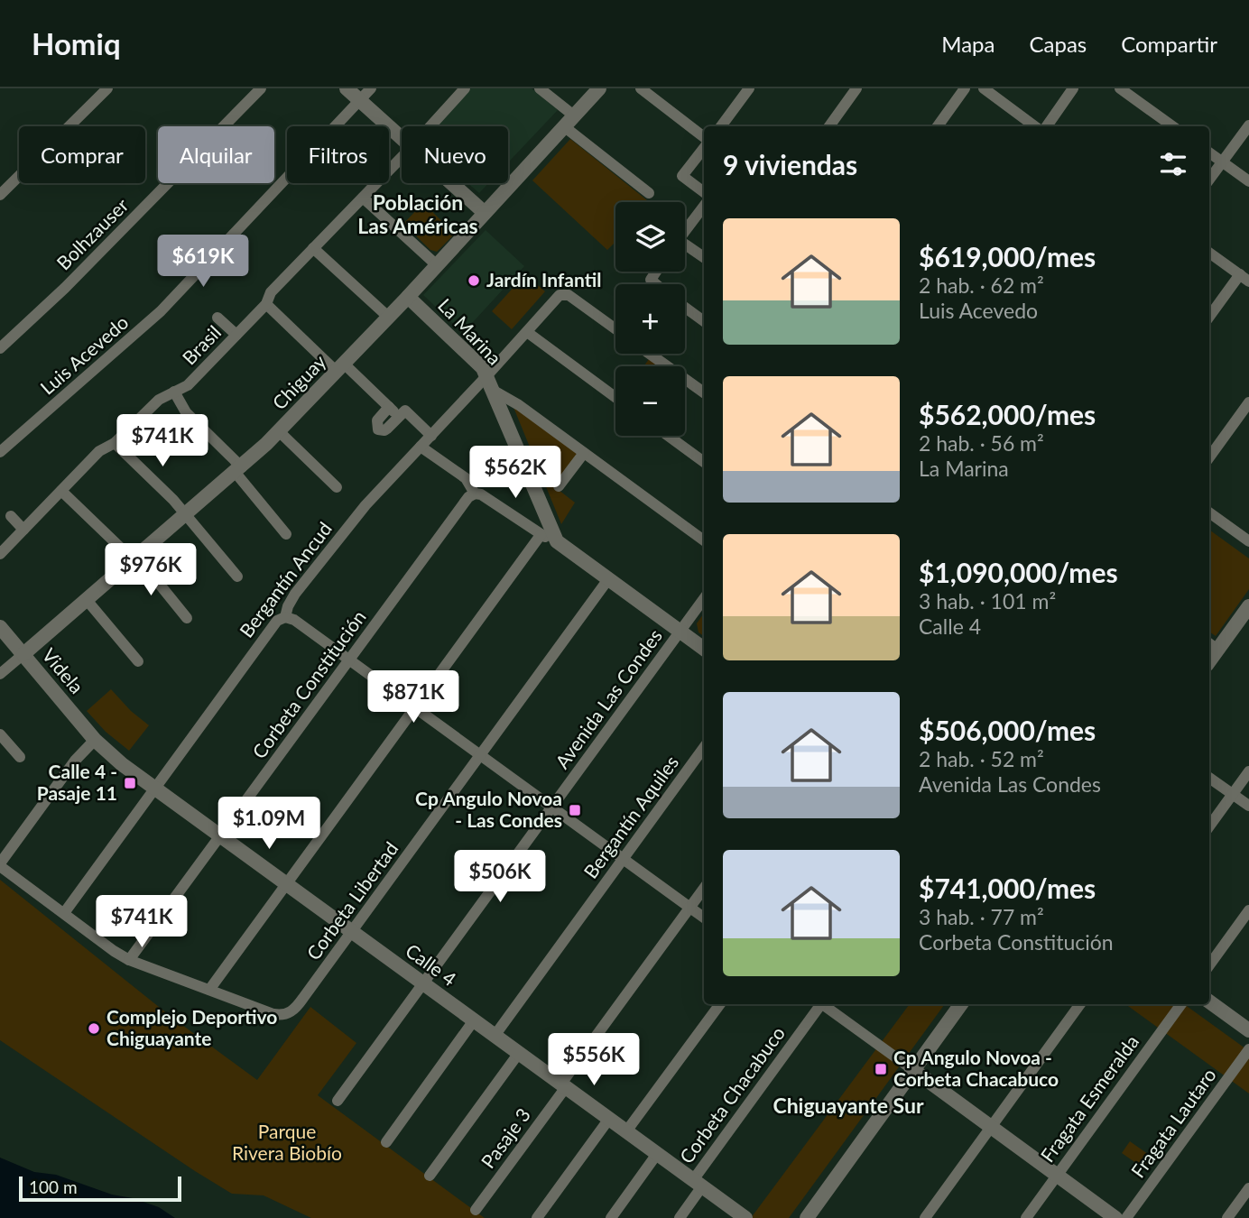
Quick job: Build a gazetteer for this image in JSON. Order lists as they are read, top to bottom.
{
  "streets": {
    "street": [
      "Bolhzauser",
      "La Marina",
      "Brasil",
      "Luis Acevedo",
      "Chiguay",
      "Bergantín Ancud",
      "Videla",
      "Corbeta Constitución",
      "Avenida Las Condes",
      "Bergantín Aquiles",
      "Corbeta Libertad",
      "Calle 4",
      "Corbeta Chacabuco",
      "Fragata Esmeralda",
      "Fragata Lautaro",
      "Pasaje 3"
    ]
  },
  "crossings": [
    ["La Marina", "Chiguay"],
    ["La Marina", "Bergantín Ancud"],
    ["La Marina", "Corbeta Constitución"],
    ["La Marina", "Avenida Las Condes"],
    ["La Marina", "Corbeta Libertad"],
    ["Chiguay", "Videla"],
    ["Bergantín Ancud", "Corbeta Libertad"],
    ["Bergantín Ancud", "Calle 4"],
    ["Videla", "Calle 4"],
    ["Corbeta Constitución", "Corbeta Libertad"],
    ["Corbeta Constitución", "Calle 4"],
    ["Avenida Las Condes", "Calle 4"],
    ["Bergantín Aquiles", "Calle 4"],
    ["Corbeta Libertad", "Calle 4"],
    ["Calle 4", "Corbeta Chacabuco"],
    ["Calle 4", "Pasaje 3"]
  ],
  "districts": ["Población Las Américas", "Chiguayante Sur"],
  "parks": ["Parque Rivera Biobío"],
  "places": {
    "other": ["Jardín Infantil", "Complejo Deportivo Chiguayante"],
    "transit": ["Calle 4 - Pasaje 11", "Cp Angulo Novoa - Las Condes", "Cp Angulo Novoa - Corbeta Chacabuco"]
  },
  "scale_bar": "100 m",
  "page": {
    "header": "Homiq",
    "nav": ["Mapa", "Capas", "Compartir"],
    "chip": [
      "Comprar",
      "Alquilar",
      "Filtros",
      "Nuevo"
    ],
    "heading": "9 viviendas",
    "map_buttons": ["+", "−"],
    "list": [
      {
        "name": "$619,000/mes",
        "note": "2 hab. · 62 m² · Luis Acevedo"
      },
      {
        "name": "$562,000/mes",
        "note": "2 hab. · 56 m² · La Marina"
      },
      {
        "name": "$1,090,000/mes",
        "note": "3 hab. · 101 m² · Calle 4"
      },
      {
        "name": "$506,000/mes",
        "note": "2 hab. · 52 m² · Avenida Las Condes"
      },
      {
        "name": "$741,000/mes",
        "note": "3 hab. · 77 m² · Corbeta Constitución"
      }
    ],
    "price": [
      "$619K",
      "$741K",
      "$562K",
      "$976K",
      "$871K",
      "$1.09M",
      "$506K",
      "$741K",
      "$556K"
    ],
    "scale": "100 m"
  }
}
